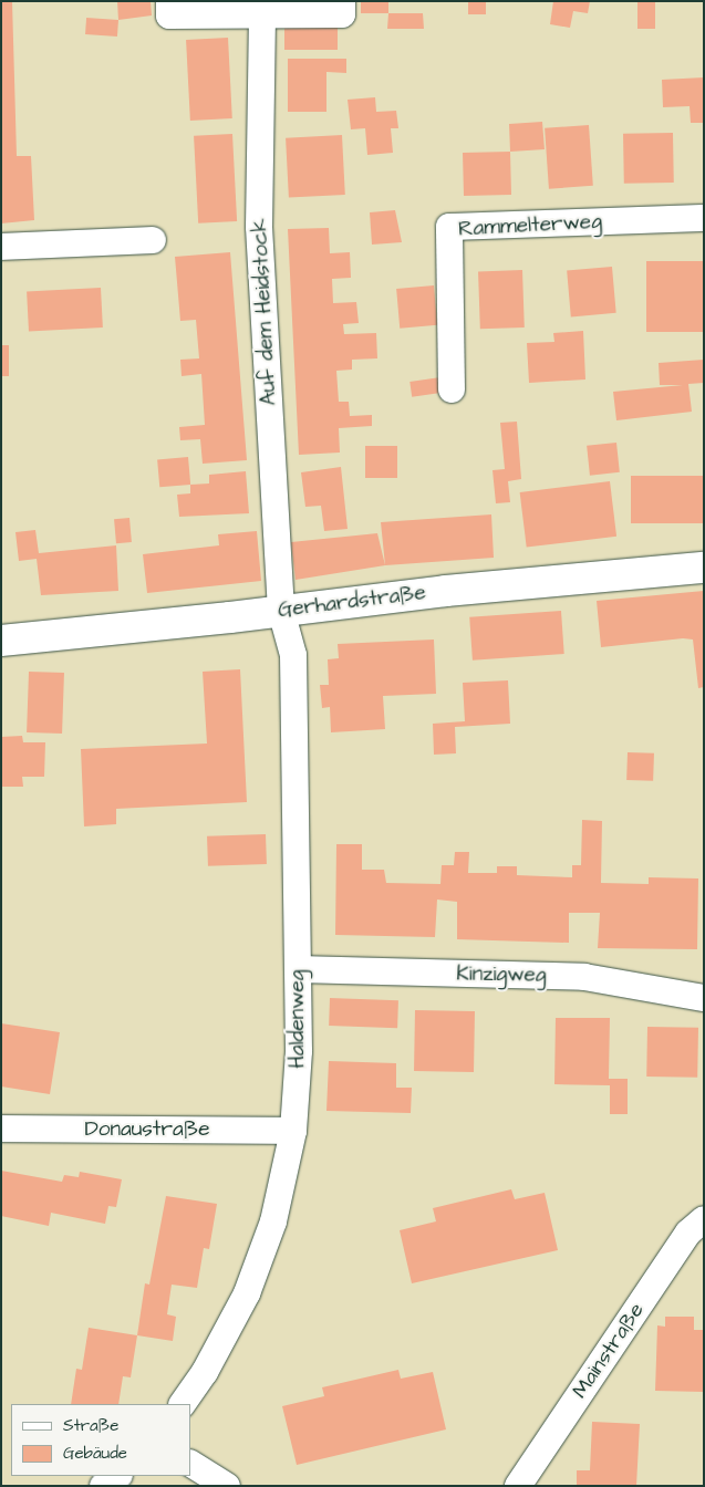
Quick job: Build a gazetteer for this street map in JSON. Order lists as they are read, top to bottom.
{
  "streets": {
    "street": [
      "Rammelterweg",
      "Auf dem Heidstock",
      "Gerhardstraße",
      "Kinzigweg",
      "Haldenweg",
      "Donaustraße",
      "Mainstraße"
    ]
  },
  "crossings": [
    ["Auf dem Heidstock", "Gerhardstraße"],
    ["Auf dem Heidstock", "Haldenweg"],
    ["Gerhardstraße", "Haldenweg"],
    ["Kinzigweg", "Haldenweg"],
    ["Haldenweg", "Donaustraße"]
  ],
  "legend": ["Straße", "Gebäude"]
}
